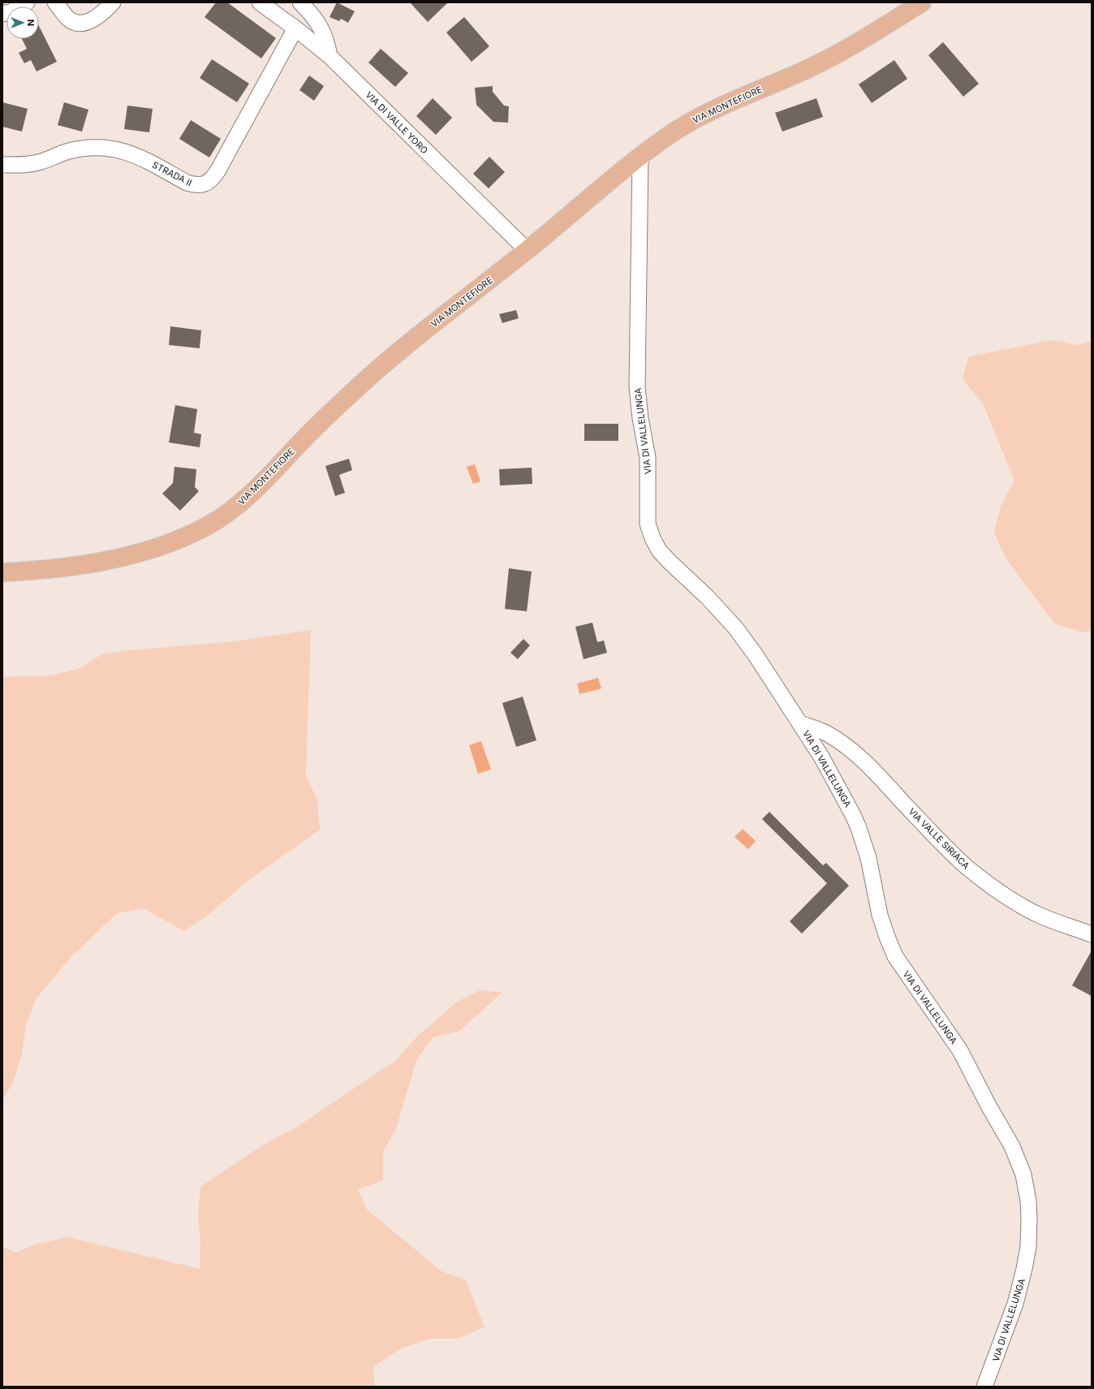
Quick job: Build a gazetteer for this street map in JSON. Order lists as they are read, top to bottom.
{
  "streets": {
    "main road": ["VIA MONTEFIORE"],
    "street": [
      "VIA DI VALLE YORO",
      "STRADA II",
      "VIA DI VALLELUNGA",
      "VIA VALLE SIRIACA"
    ]
  },
  "crossings": [
    ["VIA MONTEFIORE", "VIA DI VALLE YORO"],
    ["VIA MONTEFIORE", "VIA DI VALLELUNGA"],
    ["VIA DI VALLE YORO", "STRADA II"],
    ["VIA DI VALLELUNGA", "VIA VALLE SIRIACA"]
  ],
  "north": "right"
}
